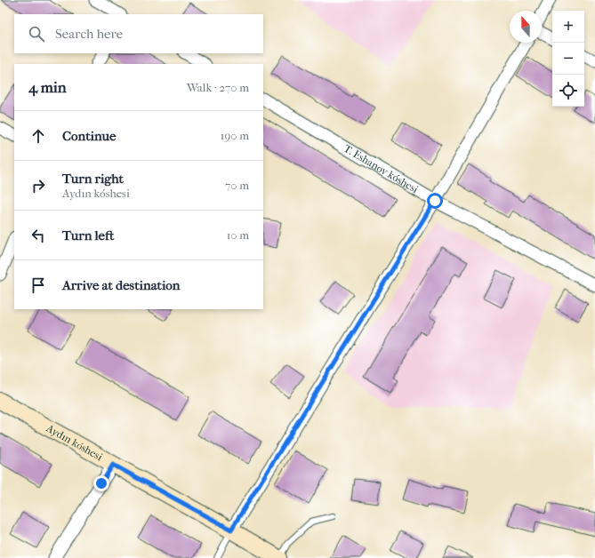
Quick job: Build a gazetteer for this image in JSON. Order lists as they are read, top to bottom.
{
  "streets": {
    "street": ["T. Eshanov kóshesi", "Aydın kóshesi"]
  },
  "north": "top",
  "page": {
    "map_buttons": ["+", "−"],
    "search": "Search here",
    "heading": ["4 min", "Walk · 270 m"],
    "list": [
      ["Continue", "190 m"],
      ["Turn right", "Aydın kóshesi", "70 m"],
      ["Turn left", "10 m"],
      "Arrive at destination"
    ]
  }
}
